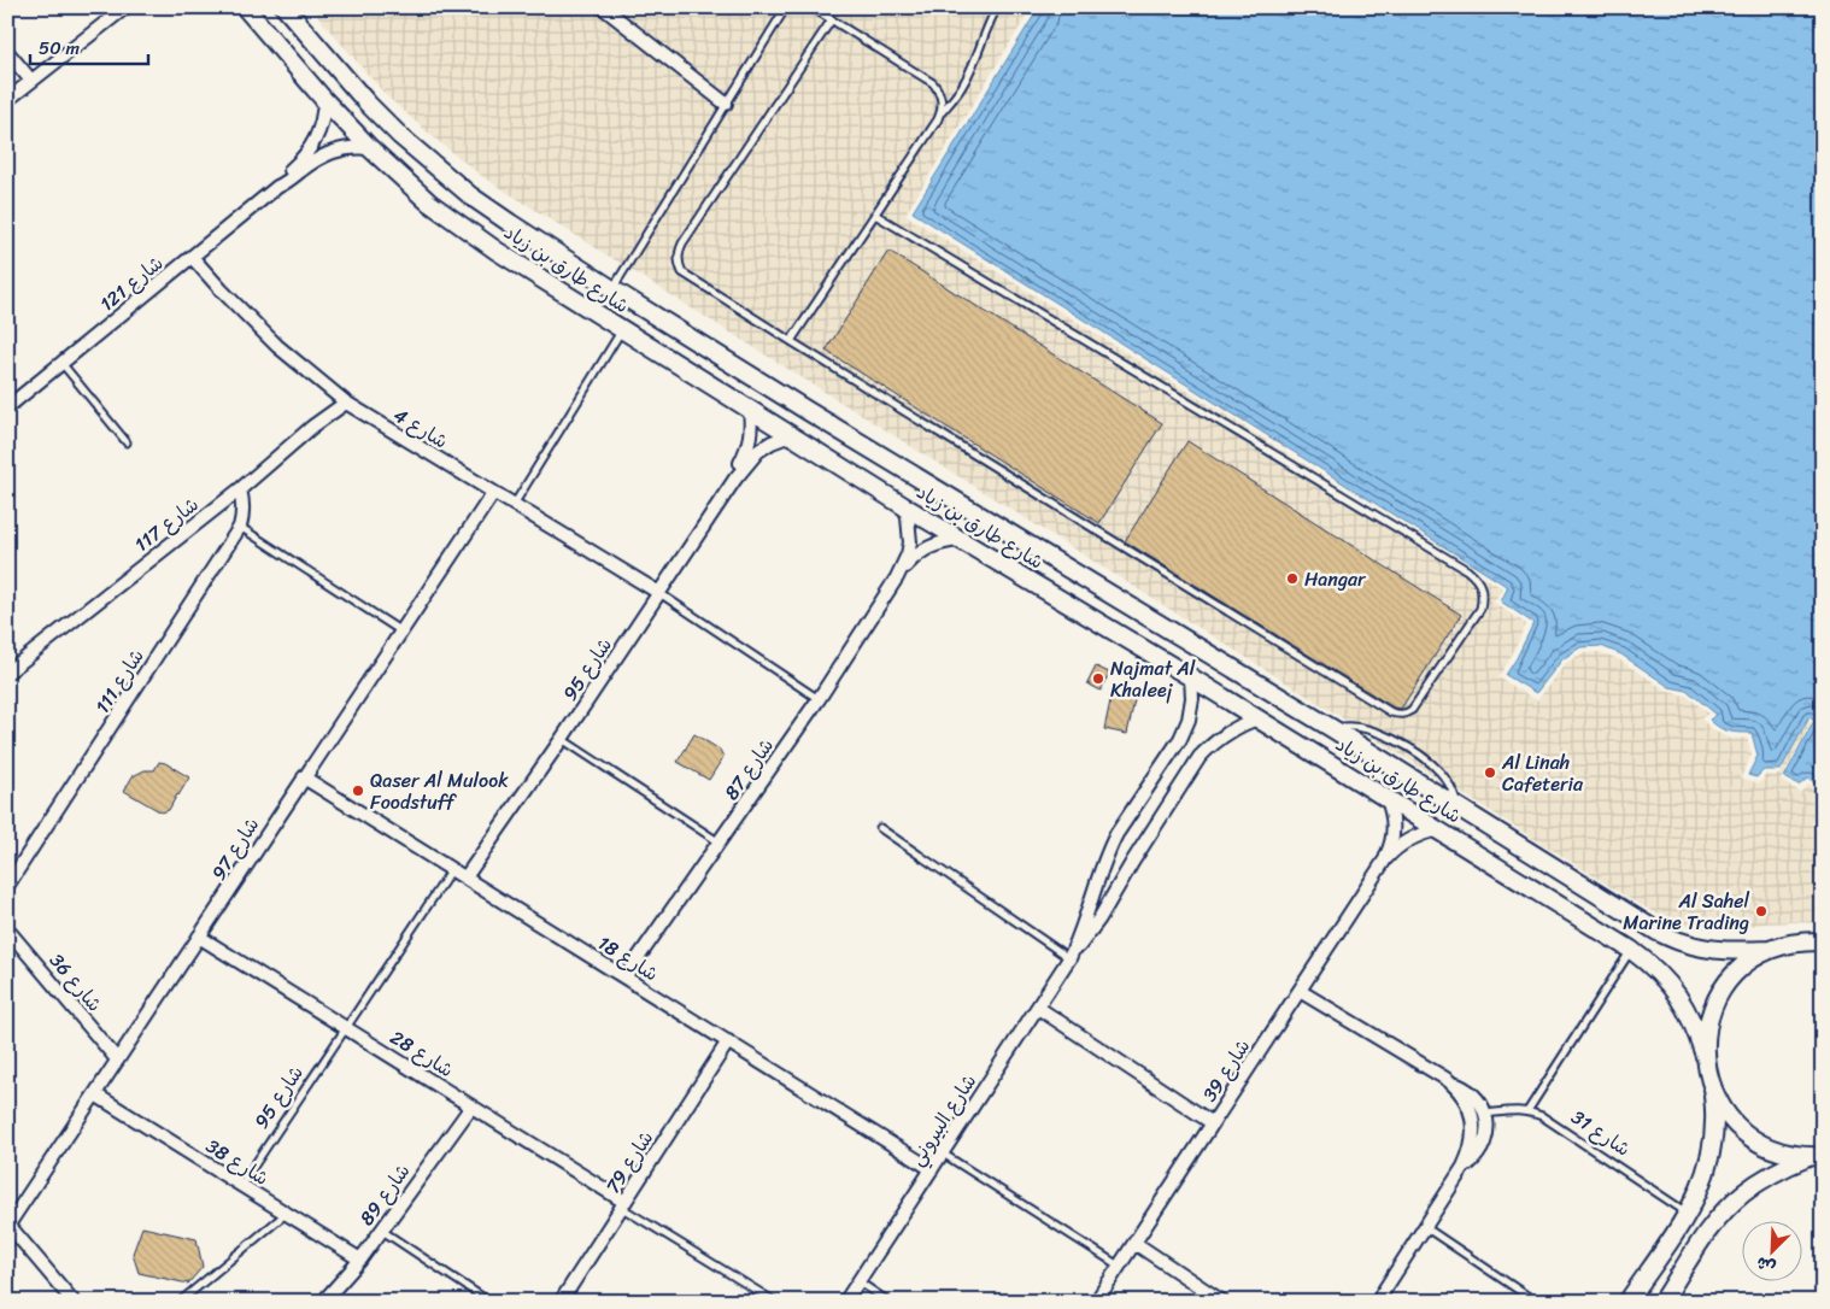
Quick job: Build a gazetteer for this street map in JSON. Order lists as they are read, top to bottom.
{
  "streets": {
    "main road": ["شارع طارق بن زياد"],
    "street": [
      "شارع 121",
      "شارع 4",
      "شارع 117",
      "شارع 95",
      "شارع 111",
      "شارع 87",
      "شارع 97",
      "شارع 18",
      "شارع 36",
      "شارع 28",
      "شارع 39",
      "شارع البيروني",
      "شارع 38",
      "شارع 79",
      "شارع 89"
    ],
    "lane": ["شارع 31"]
  },
  "crossings": [
    ["شارع طارق بن زياد", "شارع 121"],
    ["شارع طارق بن زياد", "شارع 95"],
    ["شارع طارق بن زياد", "شارع 87"],
    ["شارع طارق بن زياد", "شارع 39"],
    ["شارع طارق بن زياد", "شارع البيروني"],
    ["شارع 121", "شارع 4"],
    ["شارع 4", "شارع 117"],
    ["شارع 4", "شارع 95"],
    ["شارع 4", "شارع 97"],
    ["شارع 117", "شارع 111"],
    ["شارع 95", "شارع 18"],
    ["شارع 95", "شارع 28"],
    ["شارع 95", "شارع 38"],
    ["شارع 87", "شارع 18"],
    ["شارع 97", "شارع 18"],
    ["شارع 97", "شارع 36"],
    ["شارع 97", "شارع 28"],
    ["شارع 97", "شارع 38"],
    ["شارع 18", "شارع البيروني"],
    ["شارع 18", "شارع 79"],
    ["شارع 28", "شارع 79"],
    ["شارع 28", "شارع 89"],
    ["شارع 38", "شارع 89"]
  ],
  "places": [
    "Hangar",
    "Najmat Al Khaleej",
    "Al Linah Cafeteria",
    "Qaser Al Mulook Foodstuff",
    "Al Sahel Marine Trading"
  ],
  "scale_bar": "50 m",
  "north": "bottom left"
}
